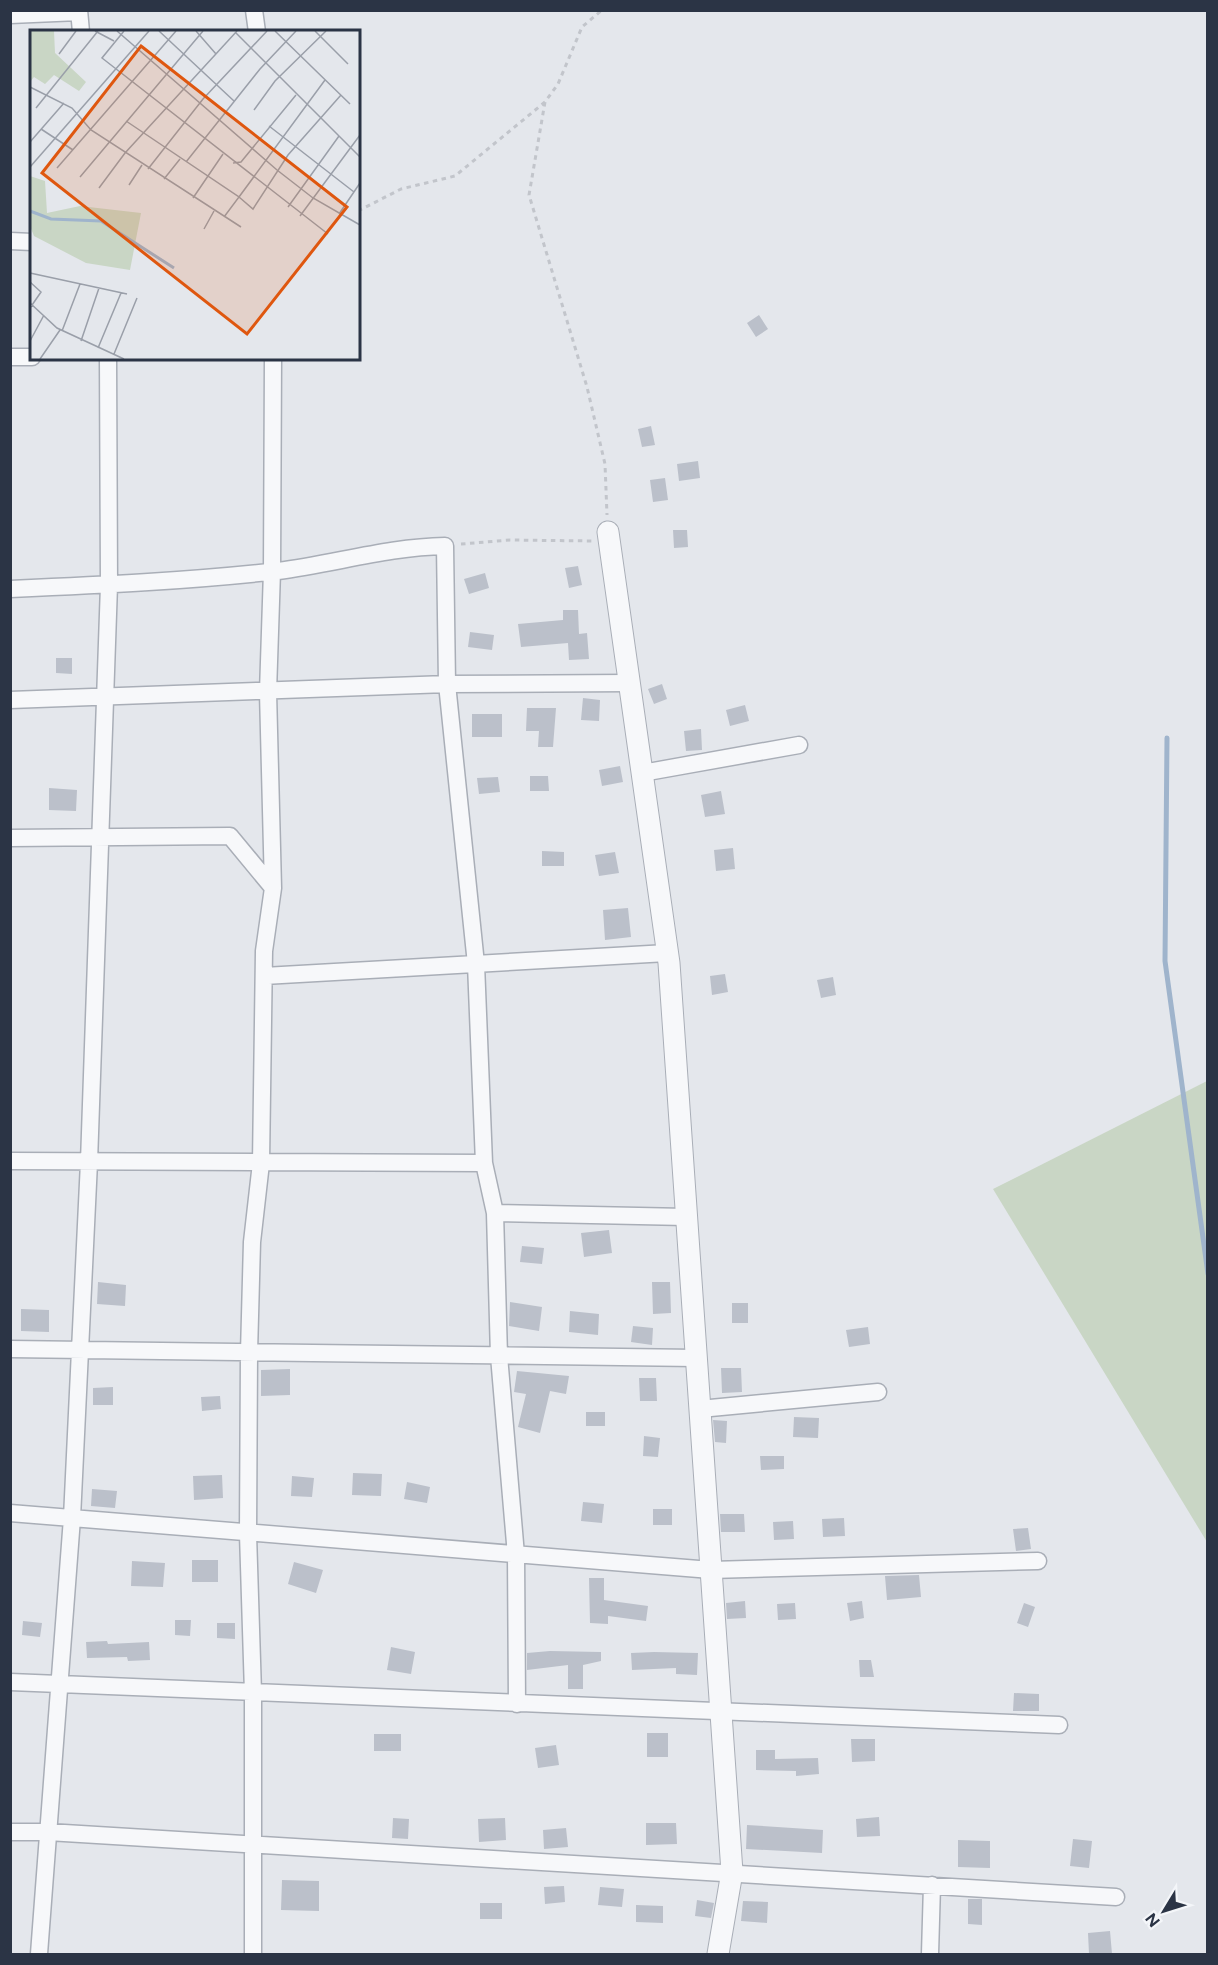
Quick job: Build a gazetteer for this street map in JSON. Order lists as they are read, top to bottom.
{
  "north": "bottom left"
}
